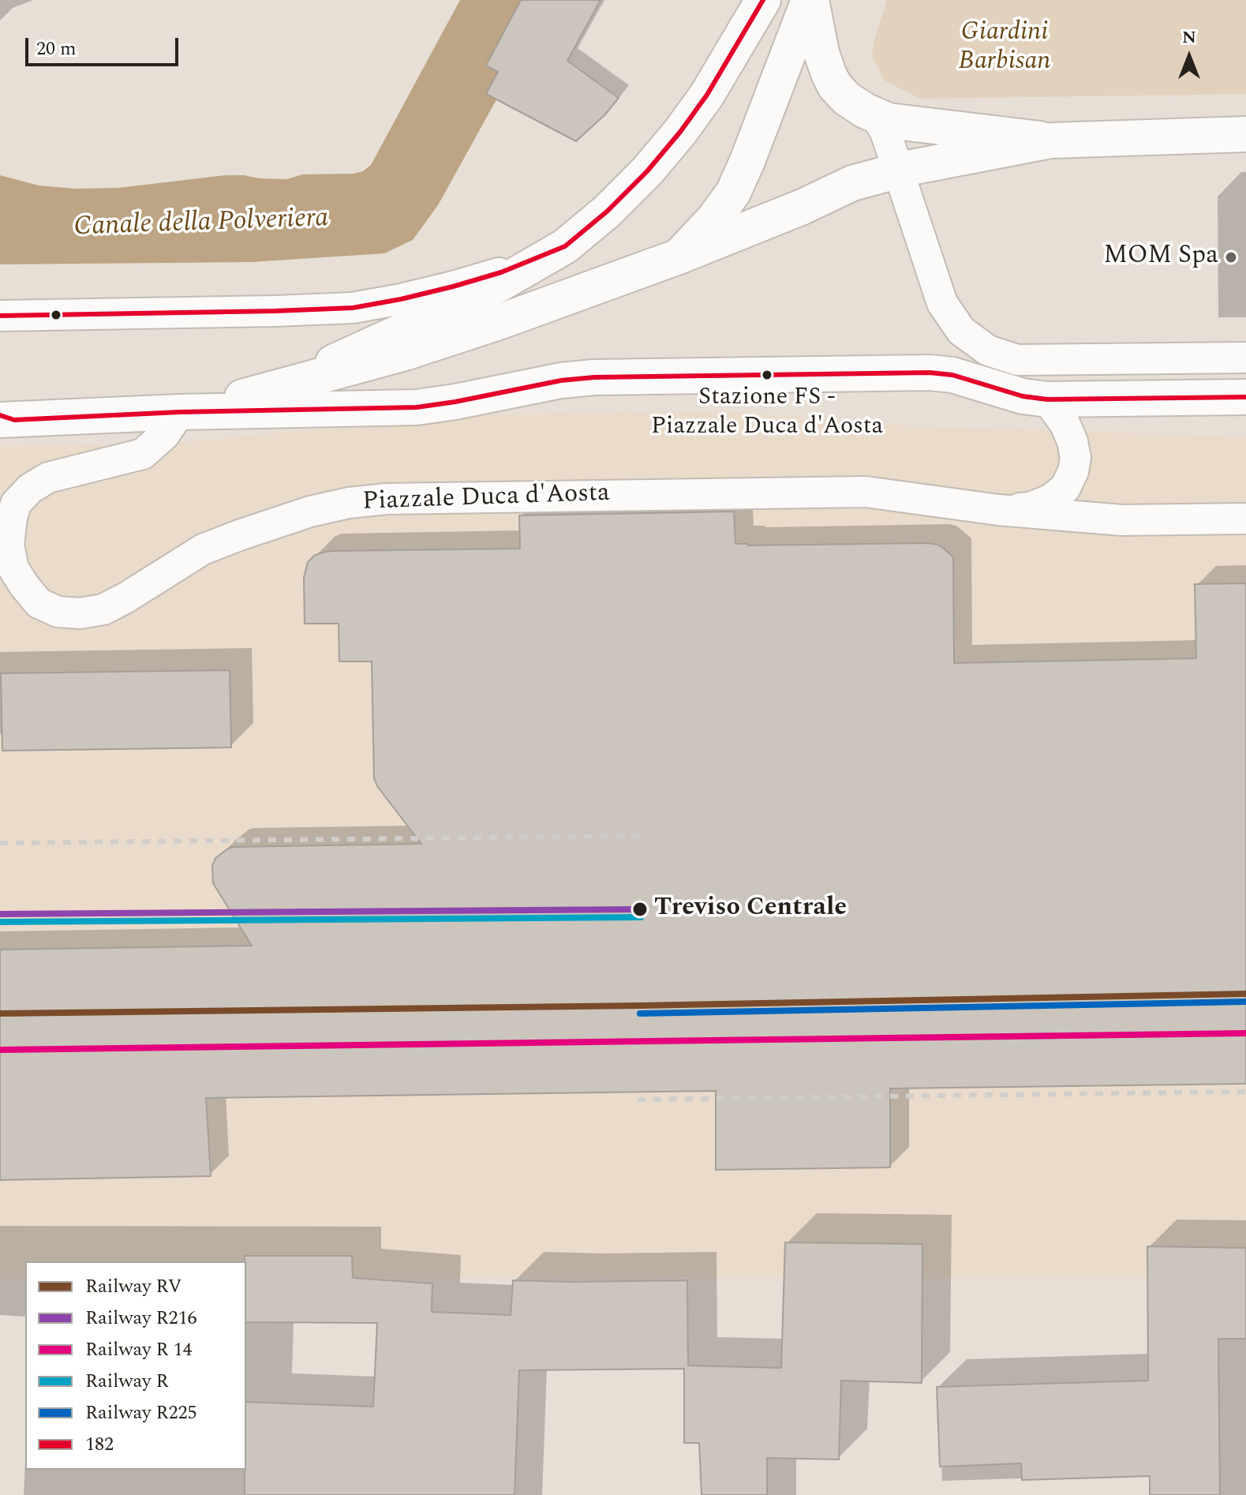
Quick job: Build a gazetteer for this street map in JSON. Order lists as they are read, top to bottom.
{
  "streets": {
    "lane": ["Piazzale Duca d'Aosta"]
  },
  "water": ["Canale della Polveriera"],
  "parks": ["Giardini Barbisan"],
  "places": ["MOM Spa", "Stazione FS - Piazzale Duca d'Aosta", "Treviso Centrale"],
  "lines": [
    "transit line 182",
    "rail line R216",
    "rail line R",
    "rail line RV",
    "rail line R225"
  ],
  "legend": [
    "Railway RV",
    "Railway R216",
    "Railway R 14",
    "Railway R",
    "Railway R225",
    "182"
  ],
  "scale_bar": "20 m",
  "north": "top"
}
